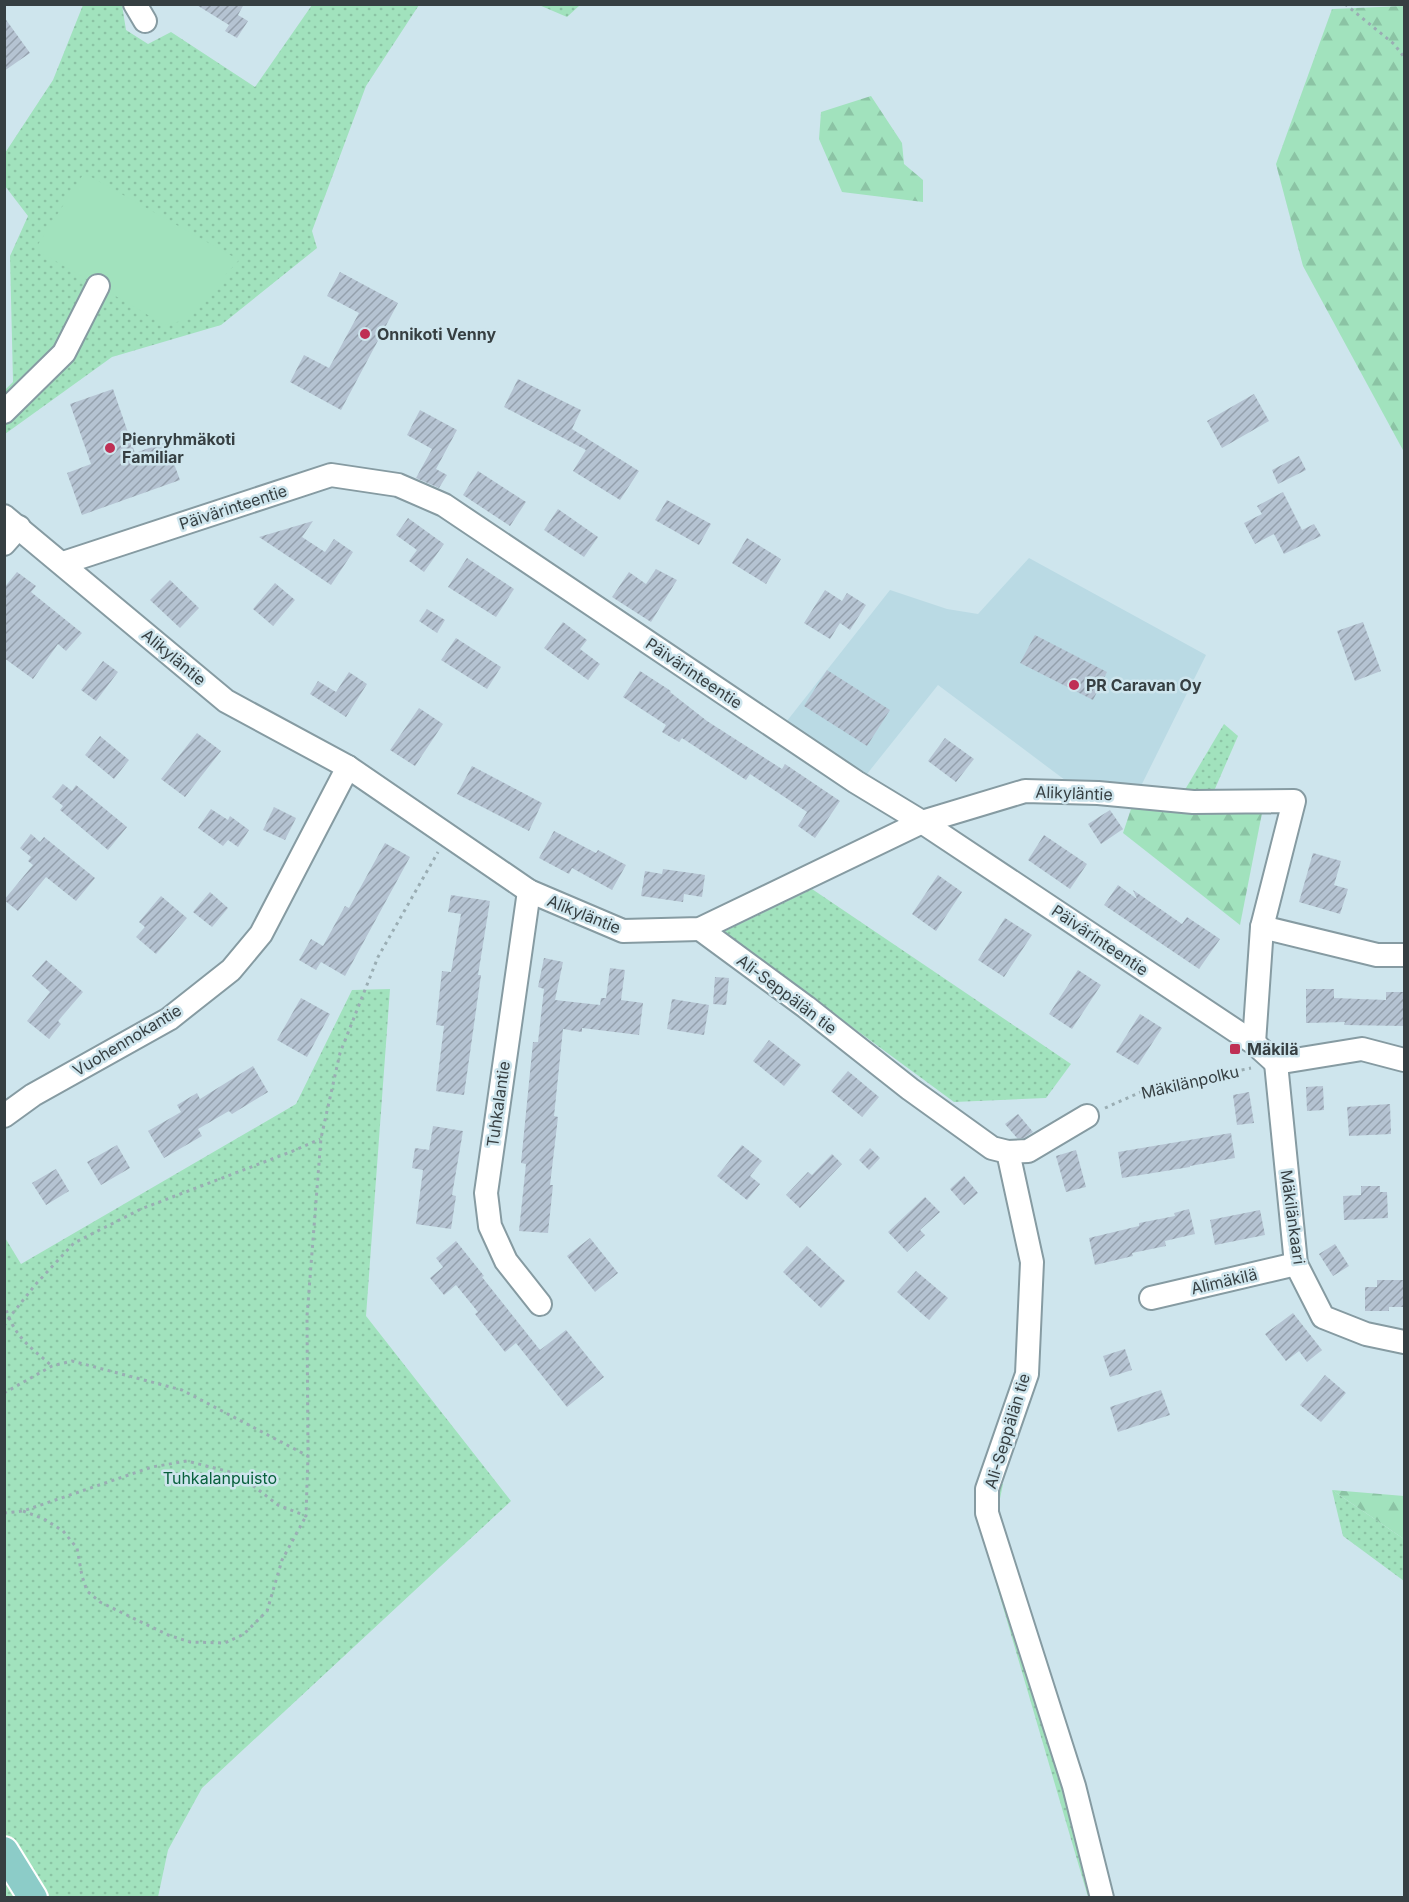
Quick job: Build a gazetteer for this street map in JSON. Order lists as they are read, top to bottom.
{
  "streets": {
    "street": [
      "Päivärinteentie",
      "Alikyläntie",
      "Ali-Seppälän tie",
      "Vuohennokantie",
      "Tuhkalantie",
      "Mäkilänkaari",
      "Alimäkilä"
    ],
    "path": ["Mäkilänpolku"]
  },
  "crossings": [
    ["Päivärinteentie", "Alikyläntie"],
    ["Päivärinteentie", "Mäkilänpolku"],
    ["Päivärinteentie", "Mäkilänkaari"],
    ["Alikyläntie", "Ali-Seppälän tie"],
    ["Alikyläntie", "Vuohennokantie"],
    ["Alikyläntie", "Tuhkalantie"],
    ["Mäkilänpolku", "Mäkilänkaari"],
    ["Mäkilänkaari", "Alimäkilä"]
  ],
  "parks": ["Tuhkalanpuisto"],
  "places": {
    "other": ["Onnikoti Venny", "Pienryhmäkoti Familiar", "PR Caravan Oy"],
    "transit": ["Mäkilä"]
  }
}
